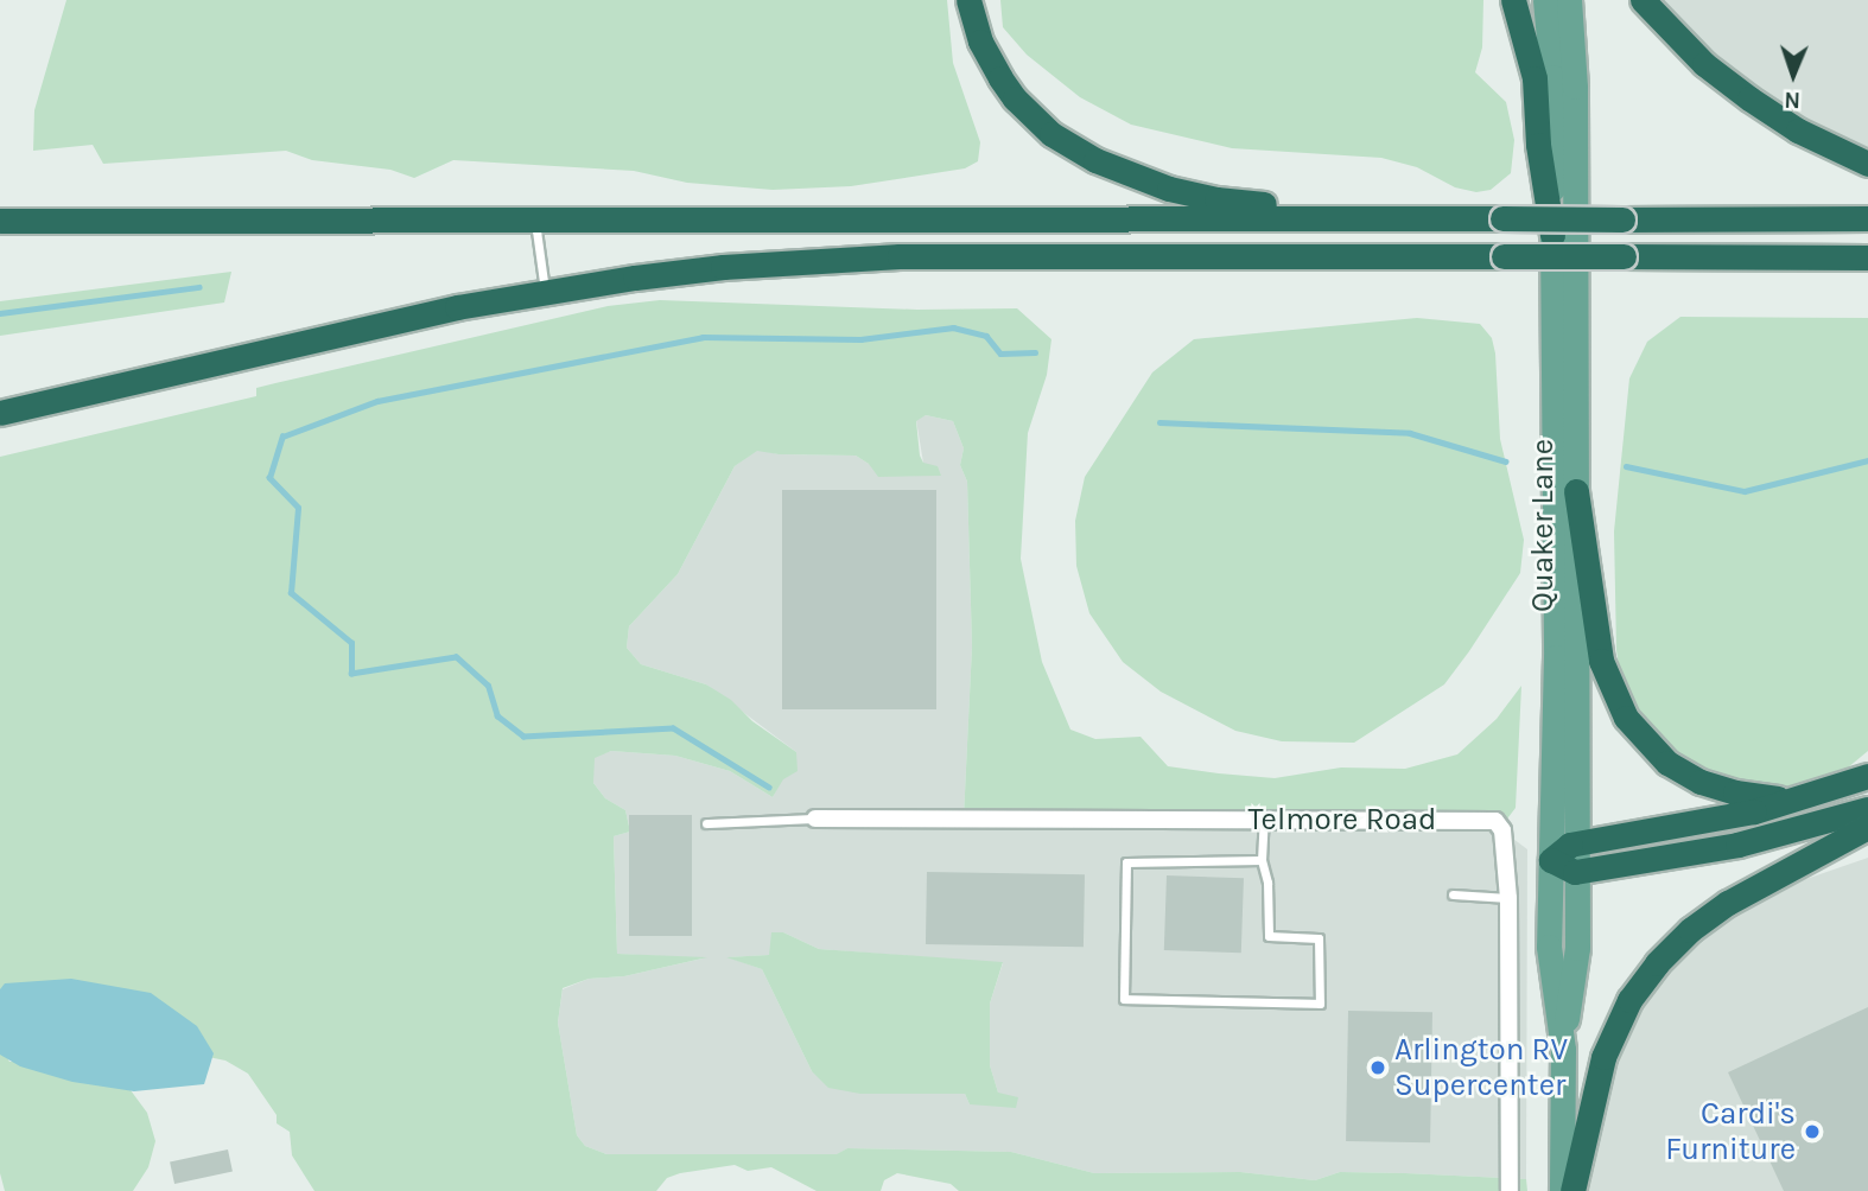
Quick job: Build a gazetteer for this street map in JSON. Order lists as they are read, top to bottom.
{
  "streets": {
    "main road": ["Quaker Lane"],
    "street": ["Telmore Road"]
  },
  "places": ["Arlington RV Supercenter", "Cardi's Furniture"],
  "north": "bottom"
}
